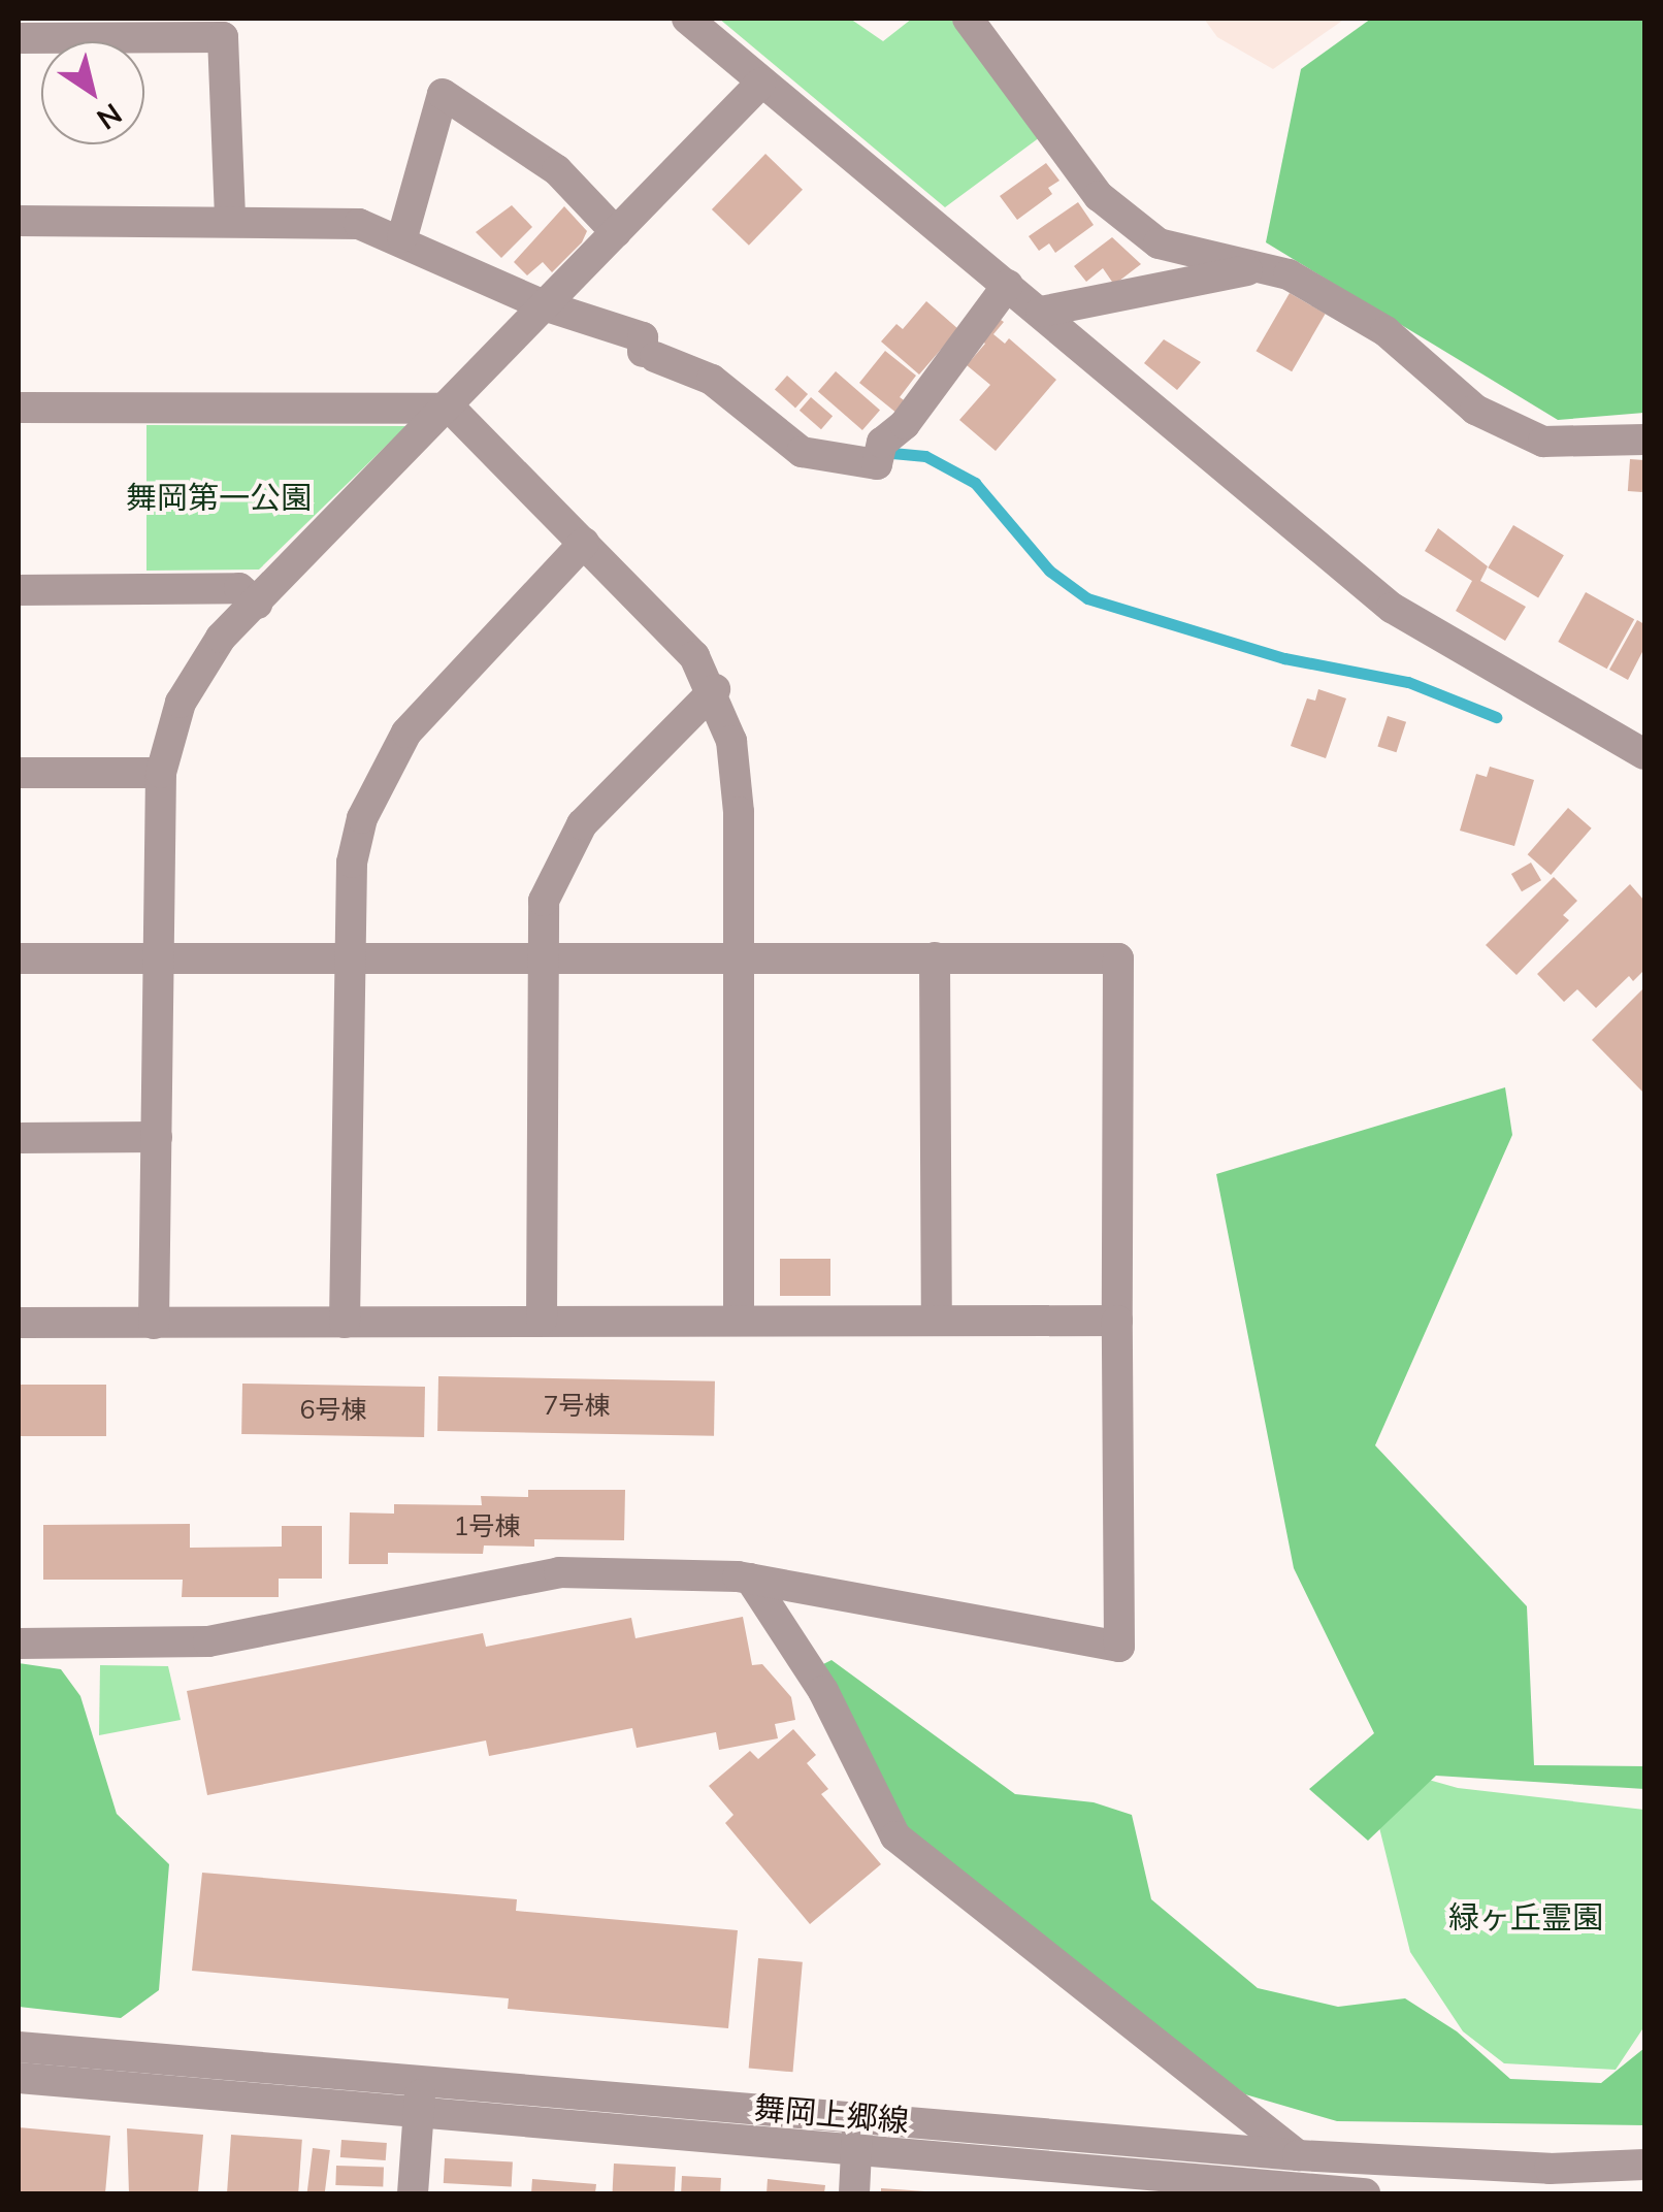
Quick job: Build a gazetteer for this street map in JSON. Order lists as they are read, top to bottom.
{
  "streets": {
    "street": ["舞岡上郷線"]
  },
  "parks": ["舞岡第一公園", "緑ヶ丘霊園"],
  "house_numbers": ["7号棟", "6号棟", "1号棟"],
  "north": "bottom right"
}
